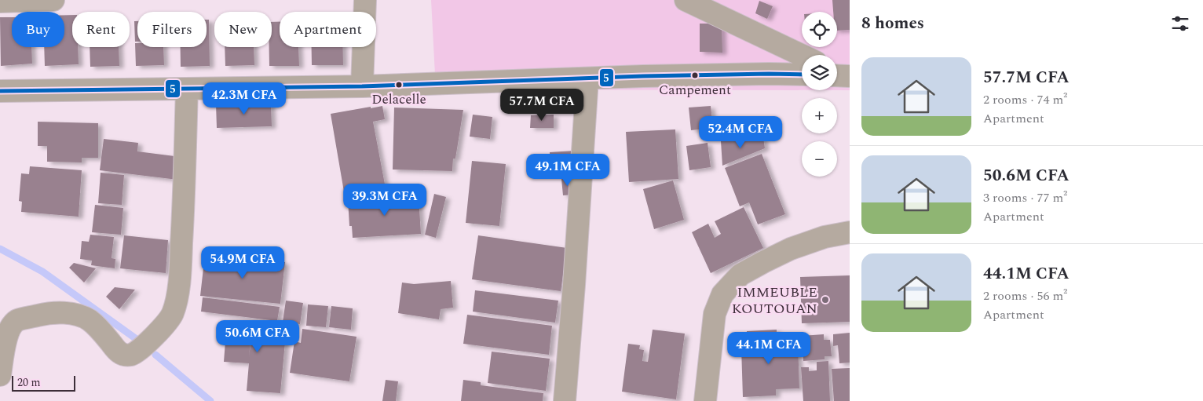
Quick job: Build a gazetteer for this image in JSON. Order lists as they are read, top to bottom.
{
  "places": ["Campement", "Delacelle", "IMMEUBLE KOUTOUAN"],
  "lines": ["transit line 5"],
  "scale_bar": "20 m",
  "page": {
    "heading": "8 homes",
    "map_buttons": ["+", "−"],
    "chip": [
      "Buy",
      "Rent",
      "Filters",
      "New",
      "Apartment"
    ],
    "list": [
      {
        "name": "57.7M CFA",
        "note": "2 rooms · 74 m² · Apartment"
      },
      {
        "name": "50.6M CFA",
        "note": "3 rooms · 77 m² · Apartment"
      },
      {
        "name": "44.1M CFA",
        "note": "2 rooms · 56 m² · Apartment"
      }
    ],
    "price": [
      "42.3M CFA",
      "57.7M CFA",
      "52.4M CFA",
      "49.1M CFA",
      "39.3M CFA",
      "54.9M CFA",
      "50.6M CFA",
      "44.1M CFA"
    ],
    "scale": "20 m"
  }
}
